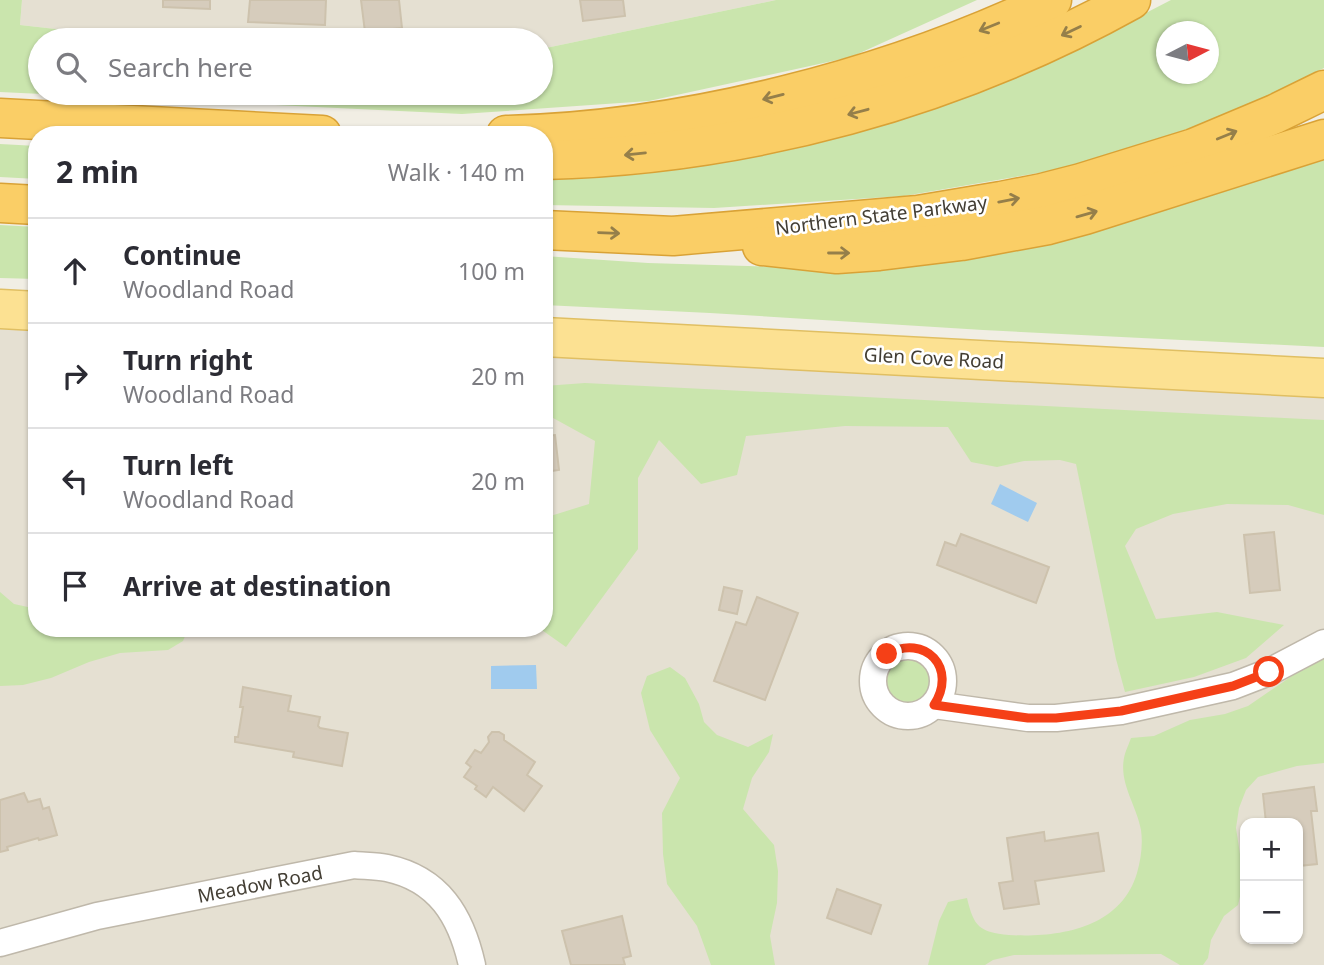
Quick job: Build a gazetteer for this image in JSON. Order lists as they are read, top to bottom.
{
  "streets": {
    "highway": ["Northern State Parkway"],
    "main road": ["Glen Cove Road"],
    "street": ["Meadow Road"]
  },
  "north": "right",
  "page": {
    "search": "Search here",
    "heading": ["2 min", "Walk · 140 m"],
    "list": [
      ["Continue", "Woodland Road", "100 m"],
      ["Turn right", "Woodland Road", "20 m"],
      ["Turn left", "Woodland Road", "20 m"],
      "Arrive at destination"
    ],
    "map_buttons": ["+", "−"]
  }
}
